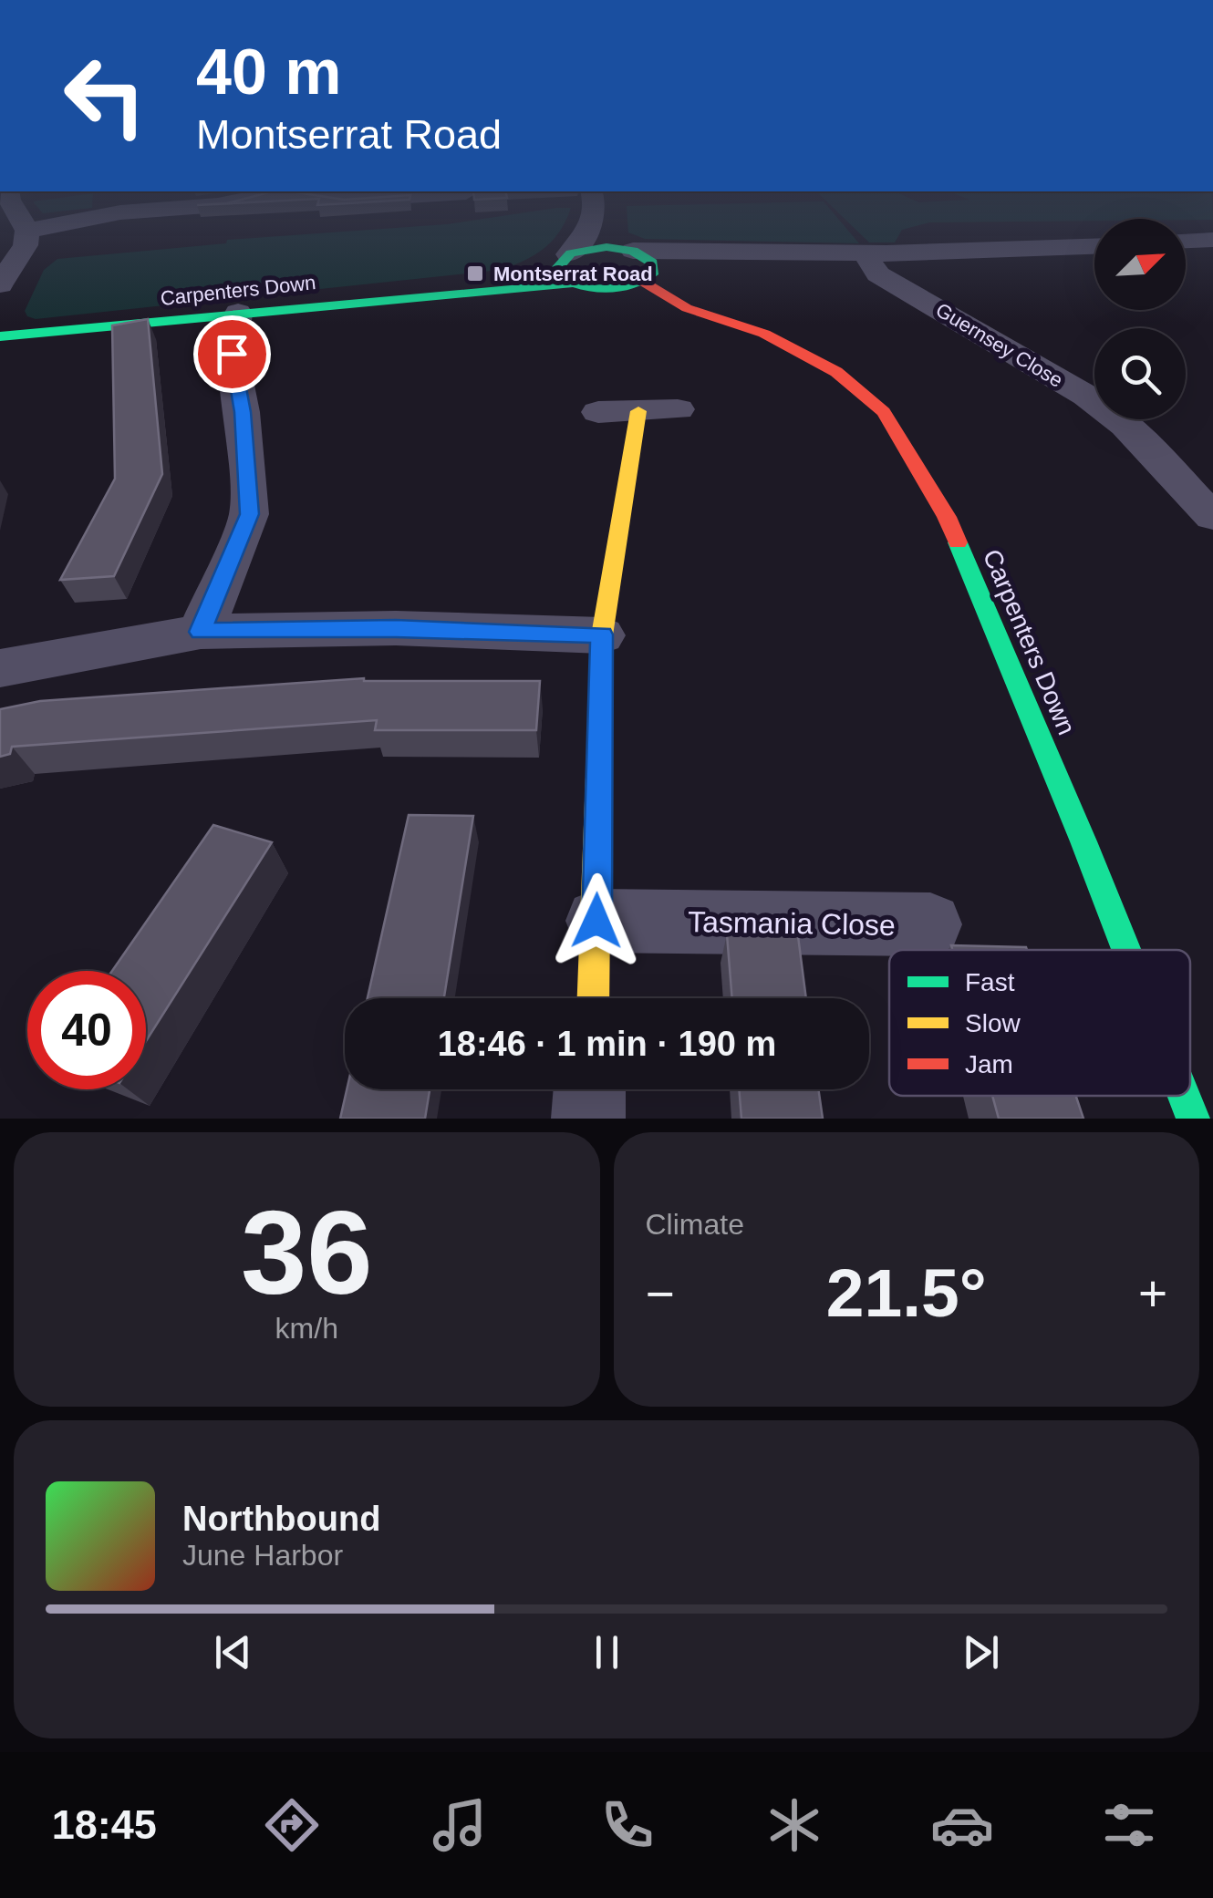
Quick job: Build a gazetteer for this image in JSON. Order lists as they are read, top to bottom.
{
  "streets": {
    "street": ["Carpenters Down", "Guernsey Close", "Tasmania Close"]
  },
  "places": {
    "transit": ["Montserrat Road"]
  },
  "legend": ["Fast", "Slow", "Jam"],
  "north": "top right",
  "page": {
    "turn": ["40 m", "Montserrat Road"],
    "limit": "40",
    "trip": "18:46 · 1 min · 190 m",
    "tile": [
      ["36", "km/h"],
      "Climate"
    ],
    "heat": ["−", "21.5°", "+"],
    "song": ["Northbound", "June Harbor"],
    "tabs": "18:45"
  }
}
